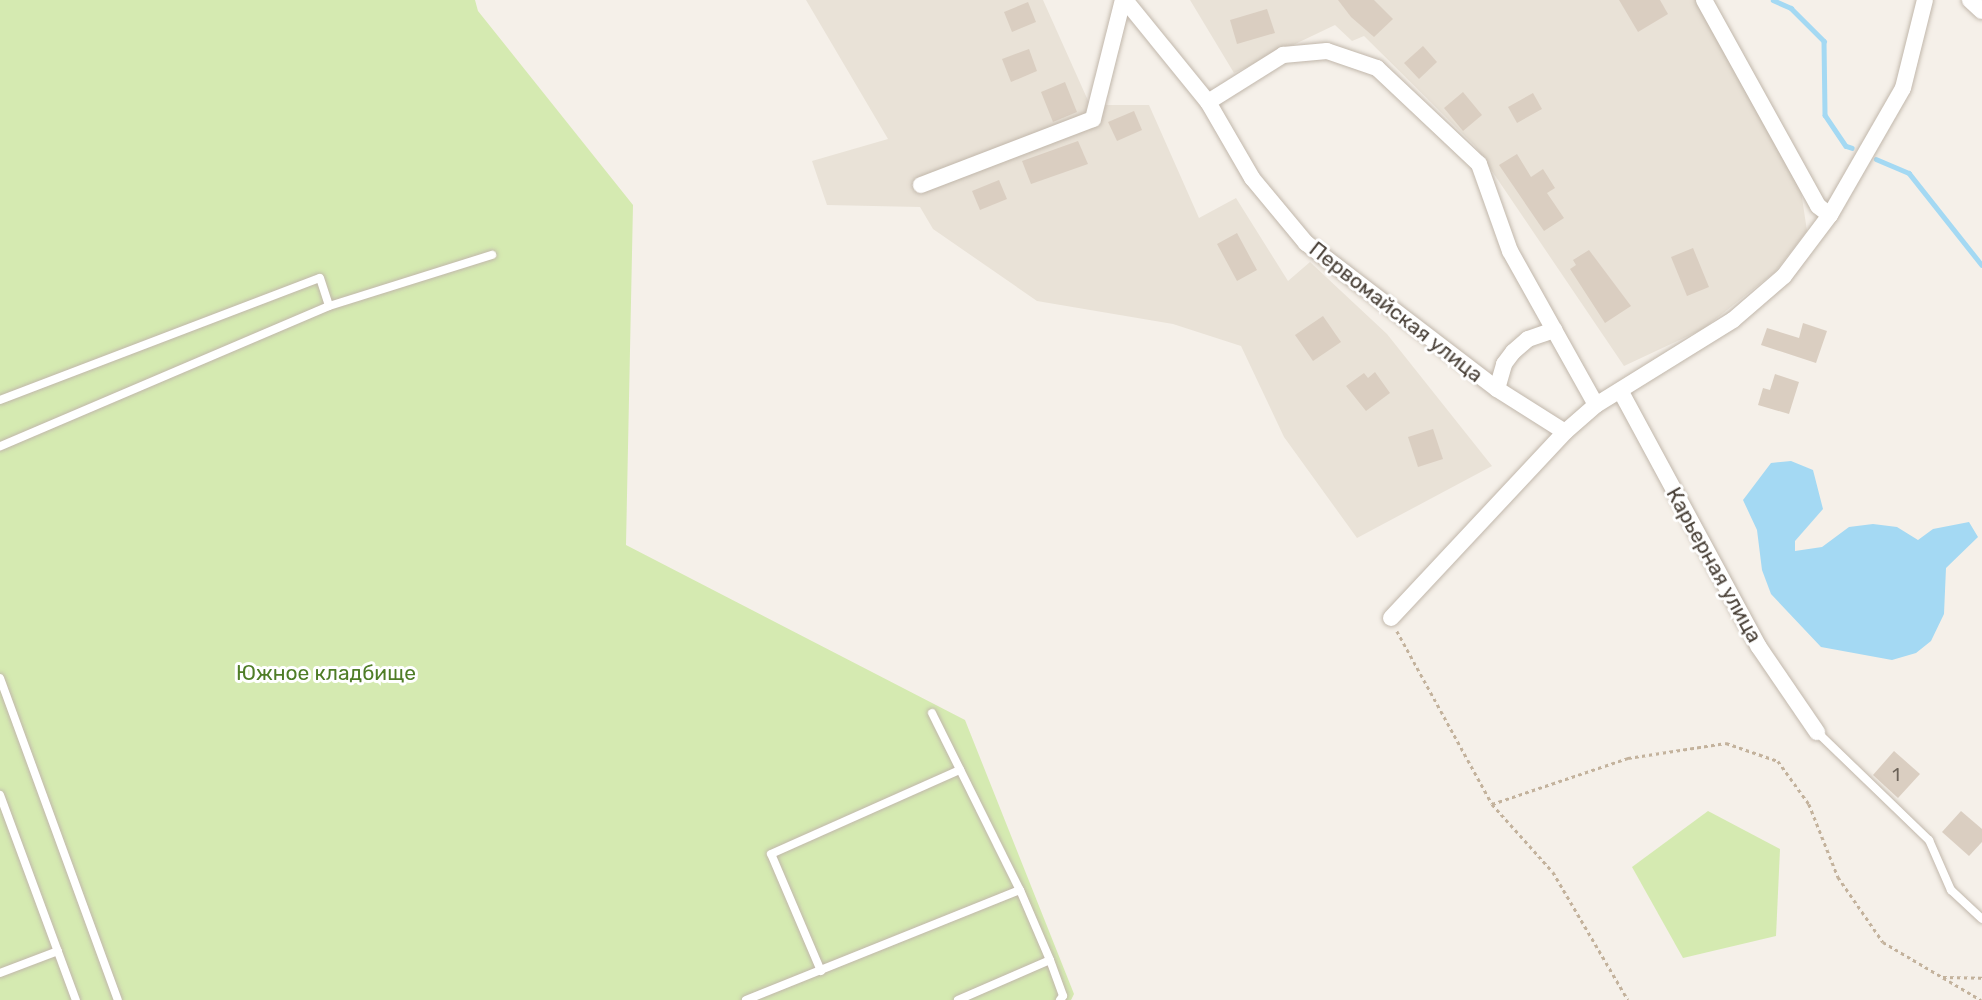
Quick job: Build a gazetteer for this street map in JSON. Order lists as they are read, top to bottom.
{
  "streets": {
    "street": ["Первомайская улица", "Карьерная улица"]
  },
  "parks": ["Южное кладбище"],
  "house_numbers": ["1"]
}
